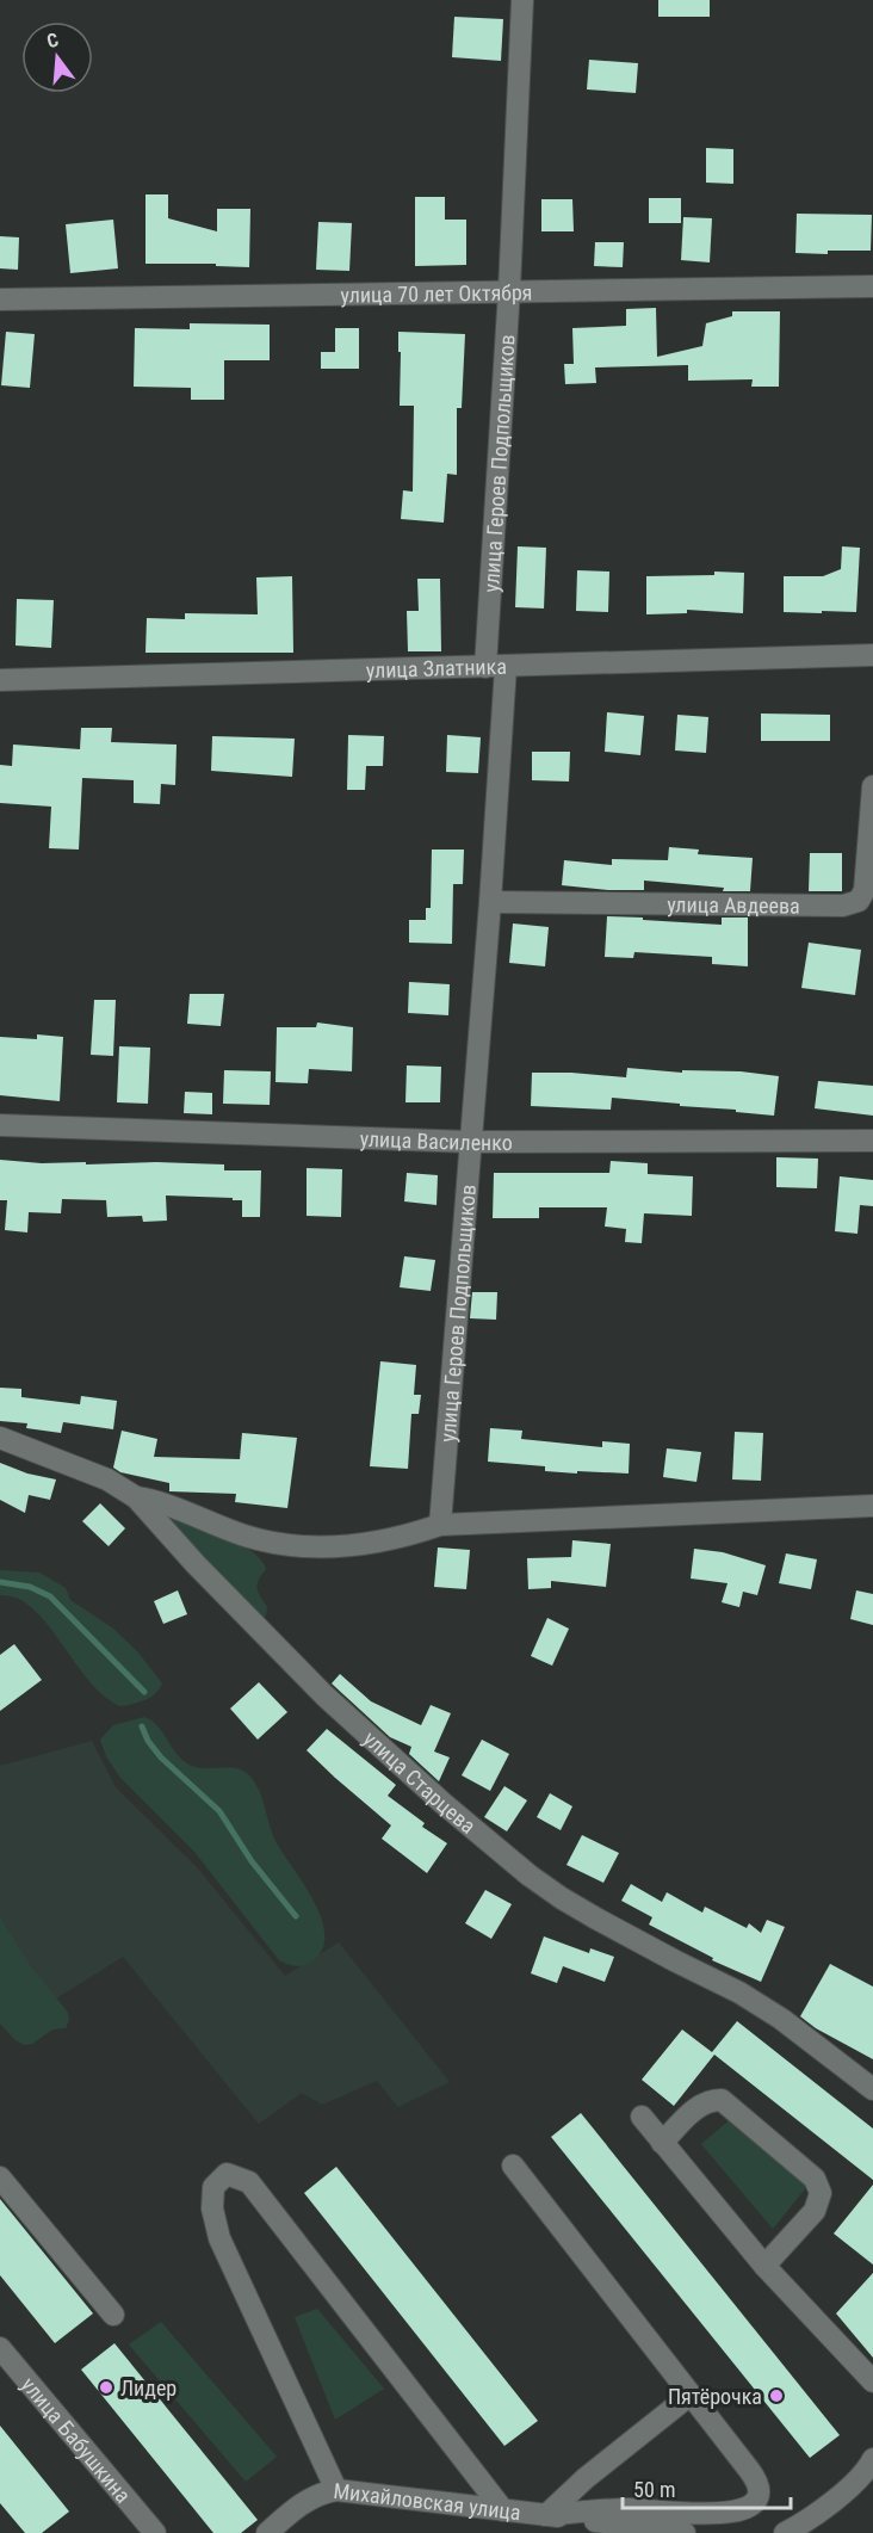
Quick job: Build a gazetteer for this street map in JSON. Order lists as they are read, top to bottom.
{
  "streets": {
    "street": [
      "улица 70 лет Октября",
      "улица Героев Подпольщиков",
      "улица Златника",
      "улица Авдеева",
      "улица Василенко",
      "улица Старцева",
      "улица Бабушкина",
      "Михайловская улица"
    ]
  },
  "crossings": [
    ["улица 70 лет Октября", "улица Героев Подпольщиков"],
    ["улица Героев Подпольщиков", "улица Златника"],
    ["улица Героев Подпольщиков", "улица Авдеева"],
    ["улица Героев Подпольщиков", "улица Василенко"]
  ],
  "places": ["Лидер", "Пятёрочка"],
  "scale_bar": "50 m",
  "north": "top"
}
